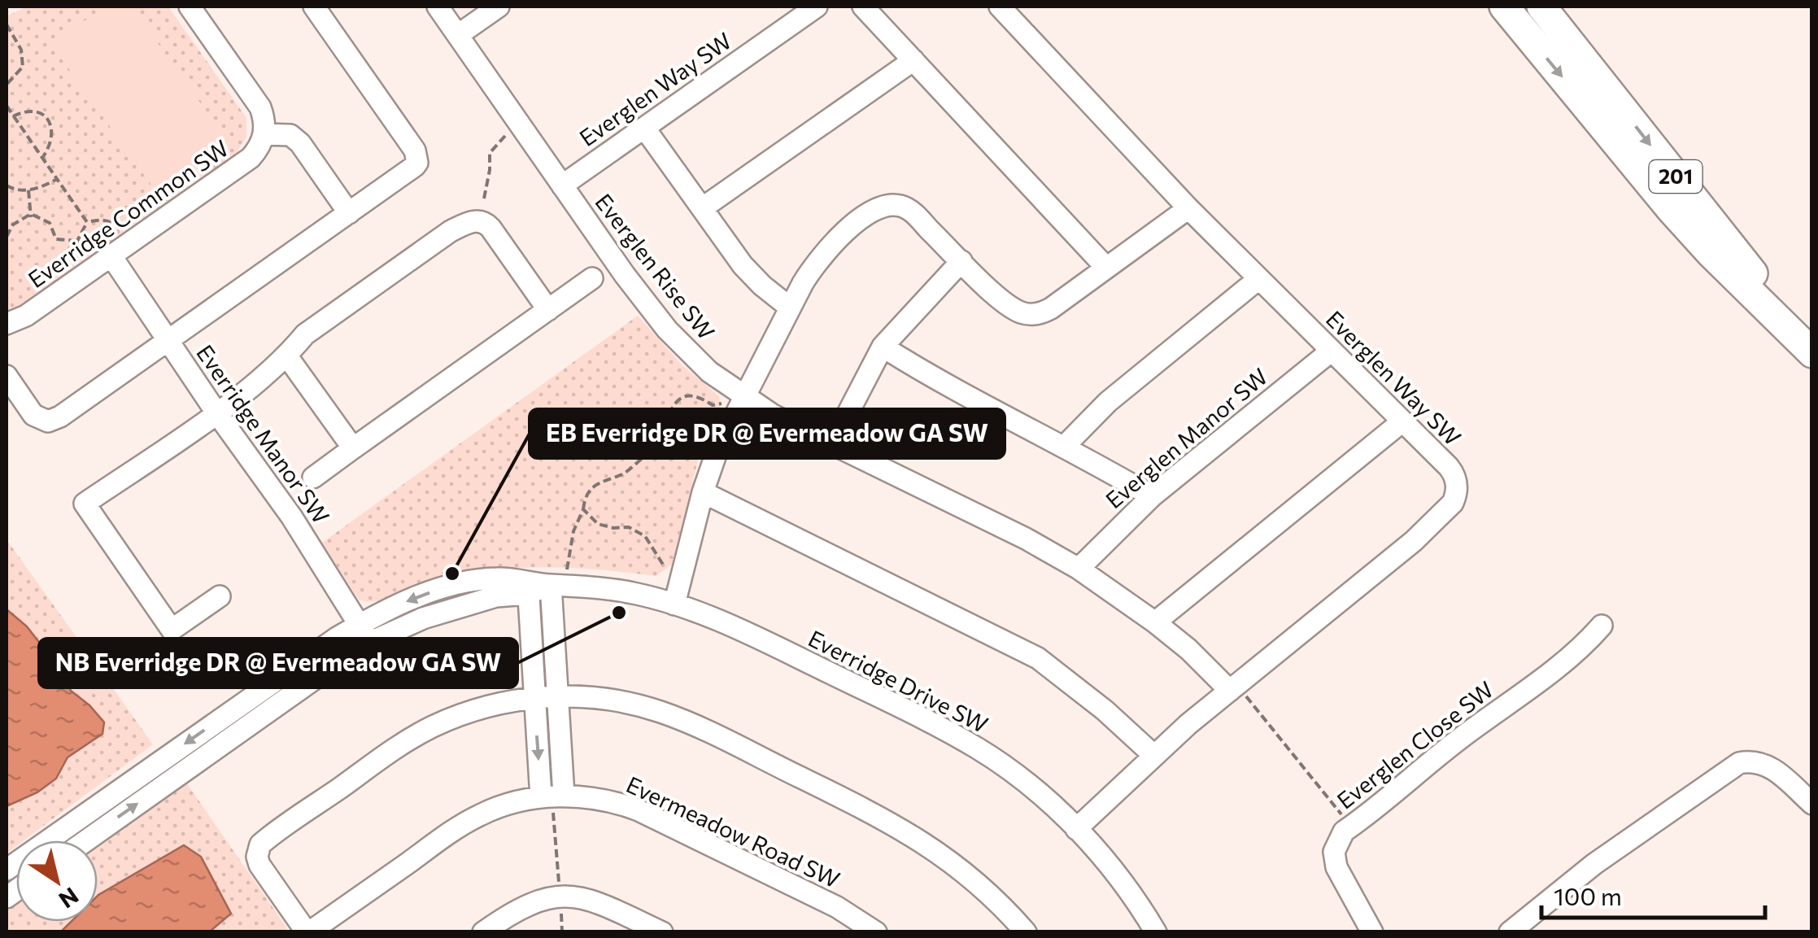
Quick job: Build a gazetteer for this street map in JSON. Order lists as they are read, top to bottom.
{
  "streets": {
    "highway": ["201"],
    "street": [
      "Everglen Way SW",
      "Everridge Common SW",
      "Everglen Rise SW",
      "Everridge Manor SW",
      "Everglen Manor SW",
      "Everridge Drive SW",
      "Everglen Close SW",
      "Evermeadow Road SW"
    ]
  },
  "crossings": [
    ["Everglen Way SW", "Everglen Rise SW"],
    ["Everglen Way SW", "Everglen Manor SW"],
    ["Everglen Way SW", "Everridge Drive SW"],
    ["Everridge Common SW", "Everridge Manor SW"],
    ["Everglen Rise SW", "Everglen Manor SW"],
    ["Everridge Manor SW", "Everridge Drive SW"]
  ],
  "places": ["EB Everridge DR @ Evermeadow GA SW", "NB Everridge DR @ Evermeadow GA SW"],
  "scale_bar": "100 m",
  "north": "bottom right"
}
